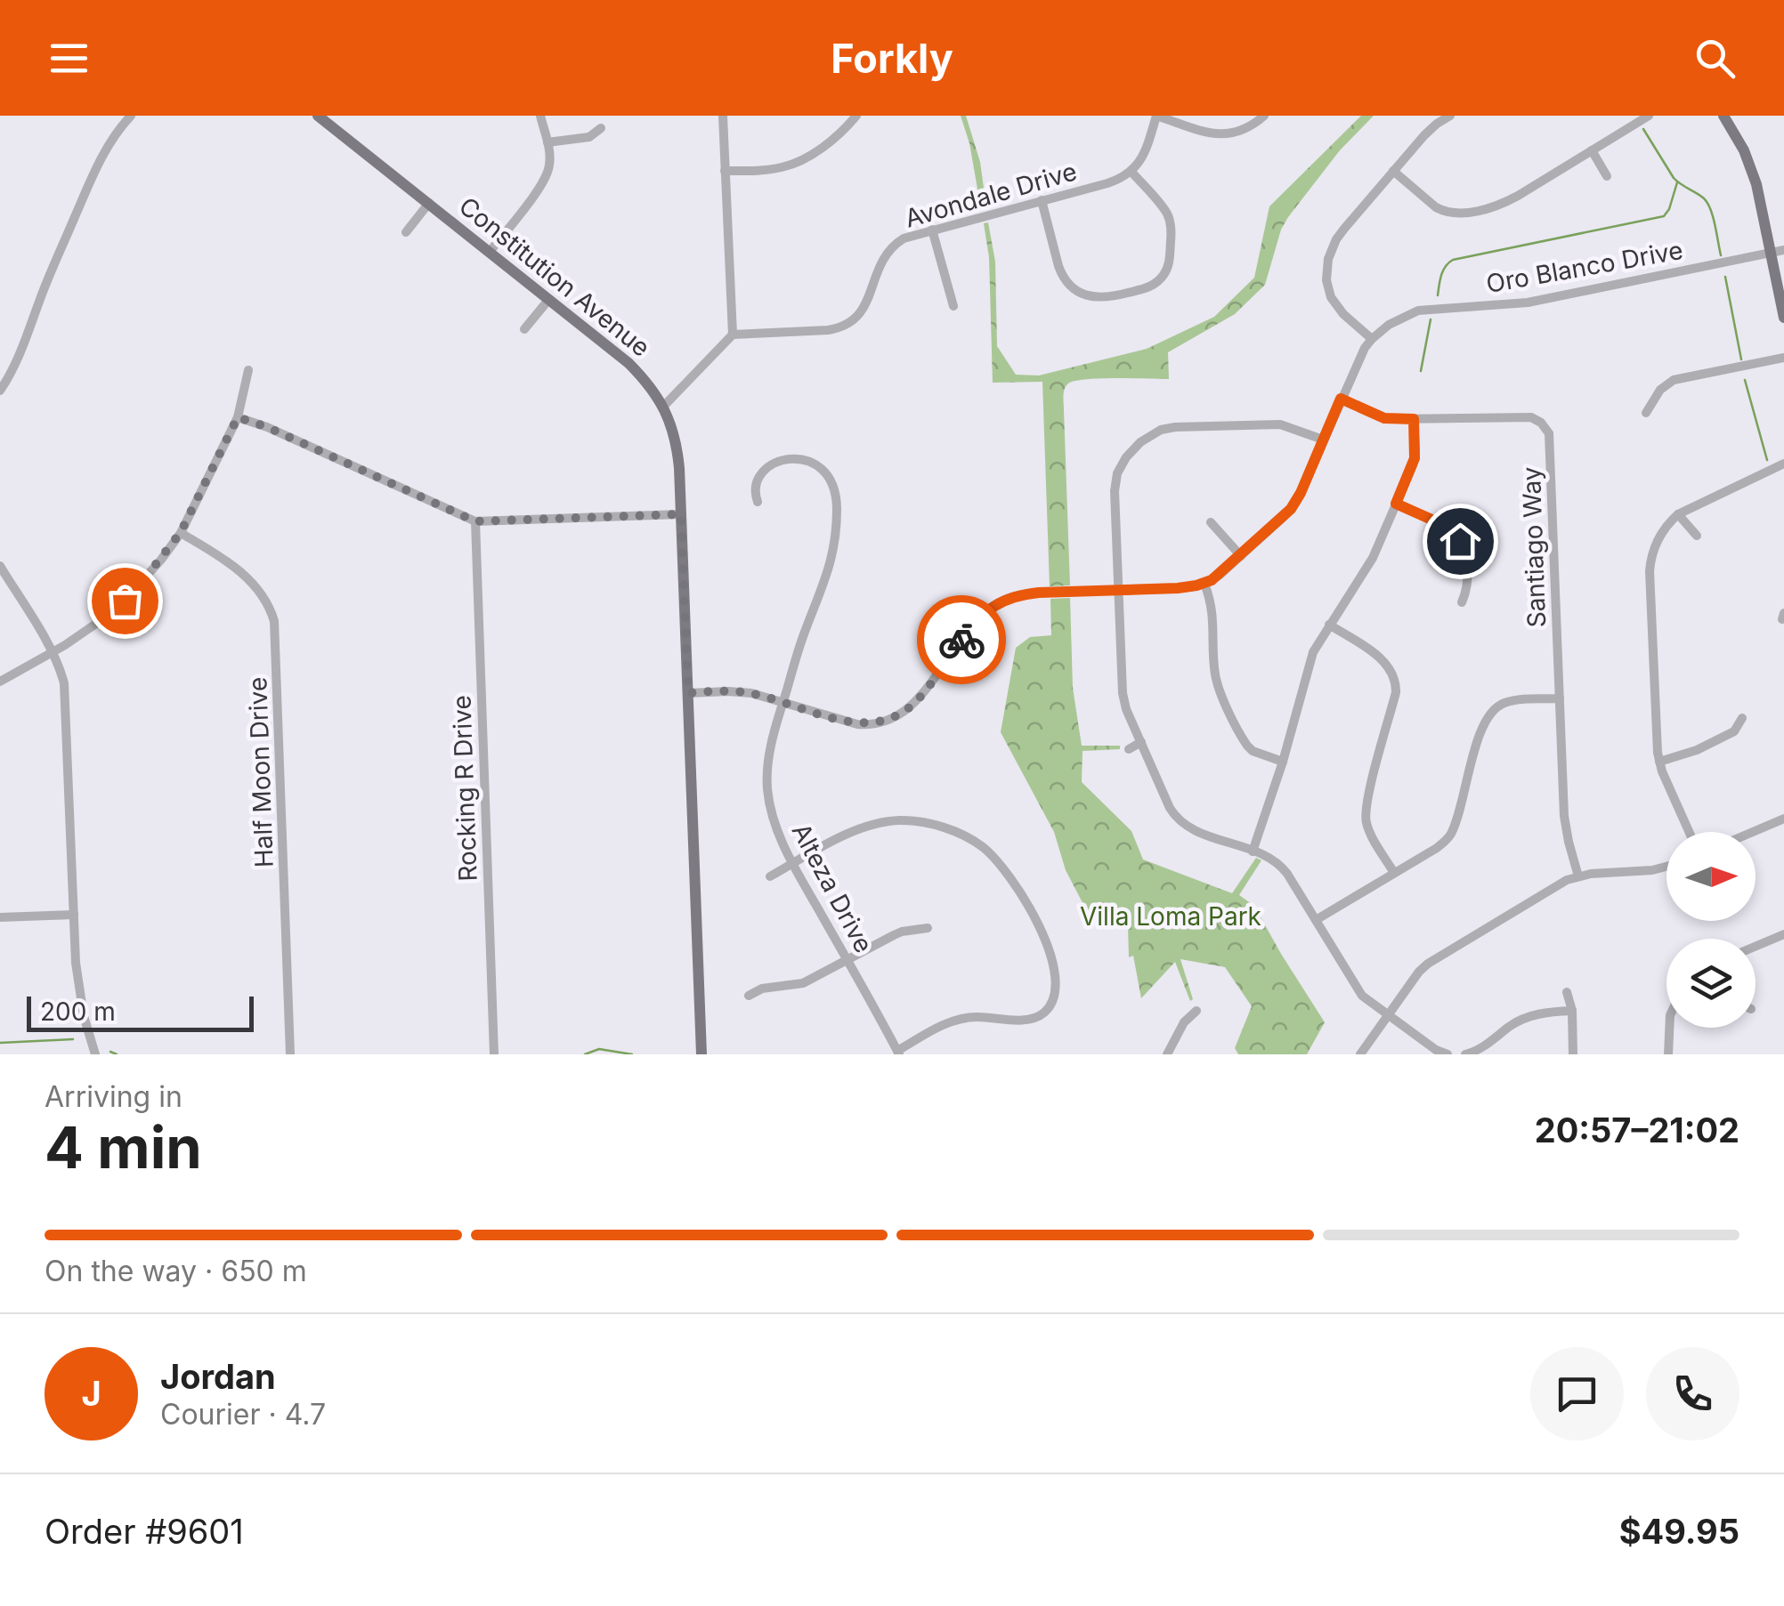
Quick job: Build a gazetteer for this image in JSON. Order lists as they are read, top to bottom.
{
  "streets": {
    "main road": ["Constitution Avenue"],
    "street": [
      "Avondale Drive",
      "Oro Blanco Drive",
      "Santiago Way",
      "Half Moon Drive",
      "Rocking R Drive",
      "Alteza Drive"
    ]
  },
  "crossings": [
    ["Oro Blanco Drive", "Santiago Way"]
  ],
  "parks": ["Villa Loma Park"],
  "scale_bar": "200 m",
  "north": "right",
  "page": {
    "header": "Forkly",
    "scale": "200 m",
    "heading": ["4 min", "Arriving in", "20:57–21:02"],
    "panel": [
      "Jordan",
      "Courier · 4.7",
      "Order #9601",
      "$49.95"
    ],
    "bar": "On the way · 650 m",
    "round": "J"
  }
}
